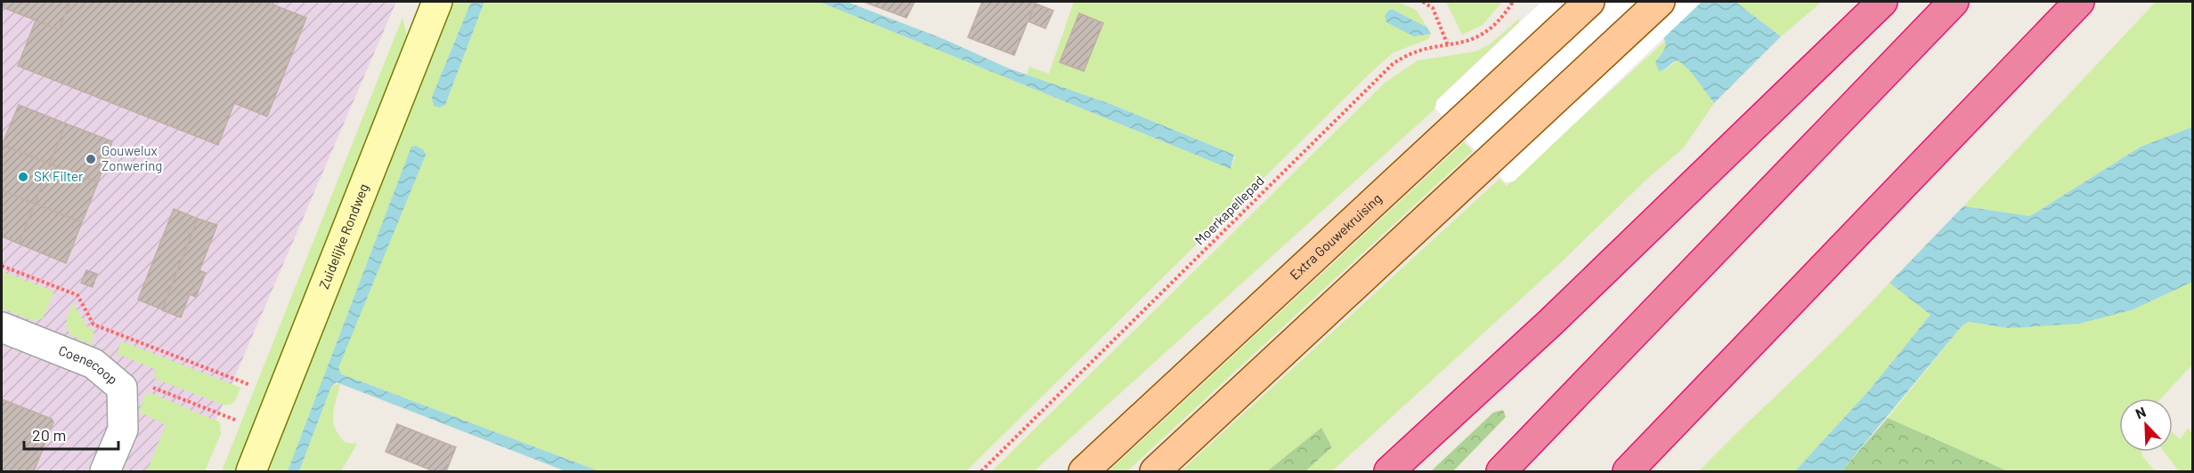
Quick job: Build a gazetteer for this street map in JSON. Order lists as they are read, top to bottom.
{
  "streets": {
    "main road": ["Zuidelijke Rondweg", "Extra Gouwekruising"],
    "street": ["Coenecoop"],
    "path": ["Moerkapellepad"]
  },
  "places": ["Gouwelux Zonwering", "SK Filter"],
  "scale_bar": "20 m",
  "north": "top left"
}
